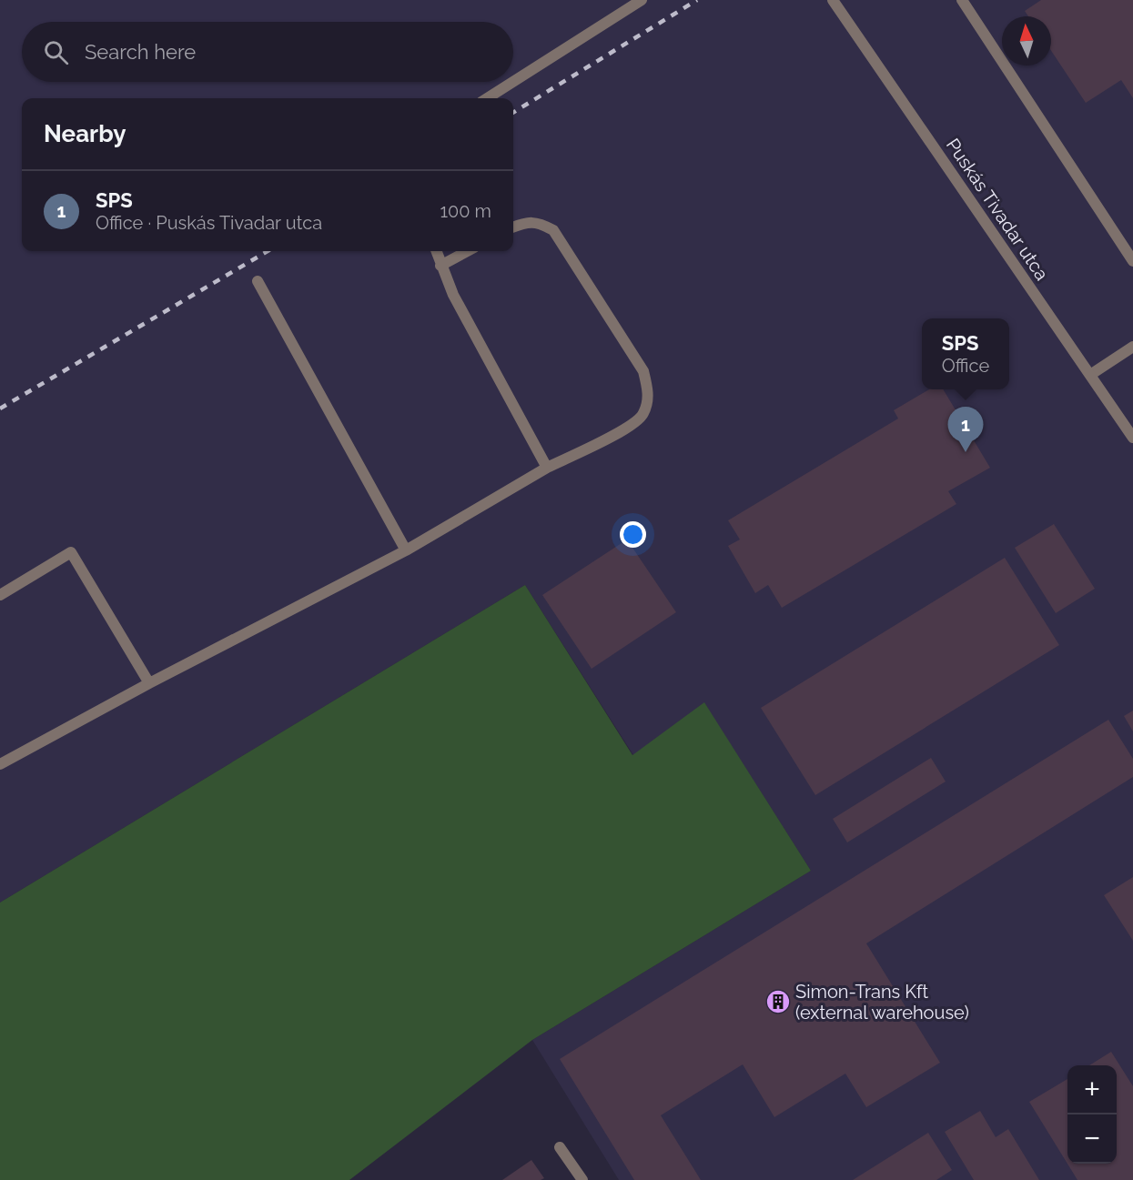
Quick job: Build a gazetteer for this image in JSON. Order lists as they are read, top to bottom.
{
  "streets": {
    "street": ["Puskás Tivadar utca"]
  },
  "places": {
    "building": ["Simon-Trans Kft (external warehouse)"]
  },
  "north": "top",
  "page": {
    "search": "Search here",
    "heading": "Nearby",
    "list": [
      {
        "mark": "1",
        "name": "SPS",
        "note": "Office · Puskás Tivadar utca",
        "value": "100 m"
      }
    ],
    "popup": ["SPS", "Office"],
    "pins": "1",
    "map_buttons": ["+", "−"]
  }
}
